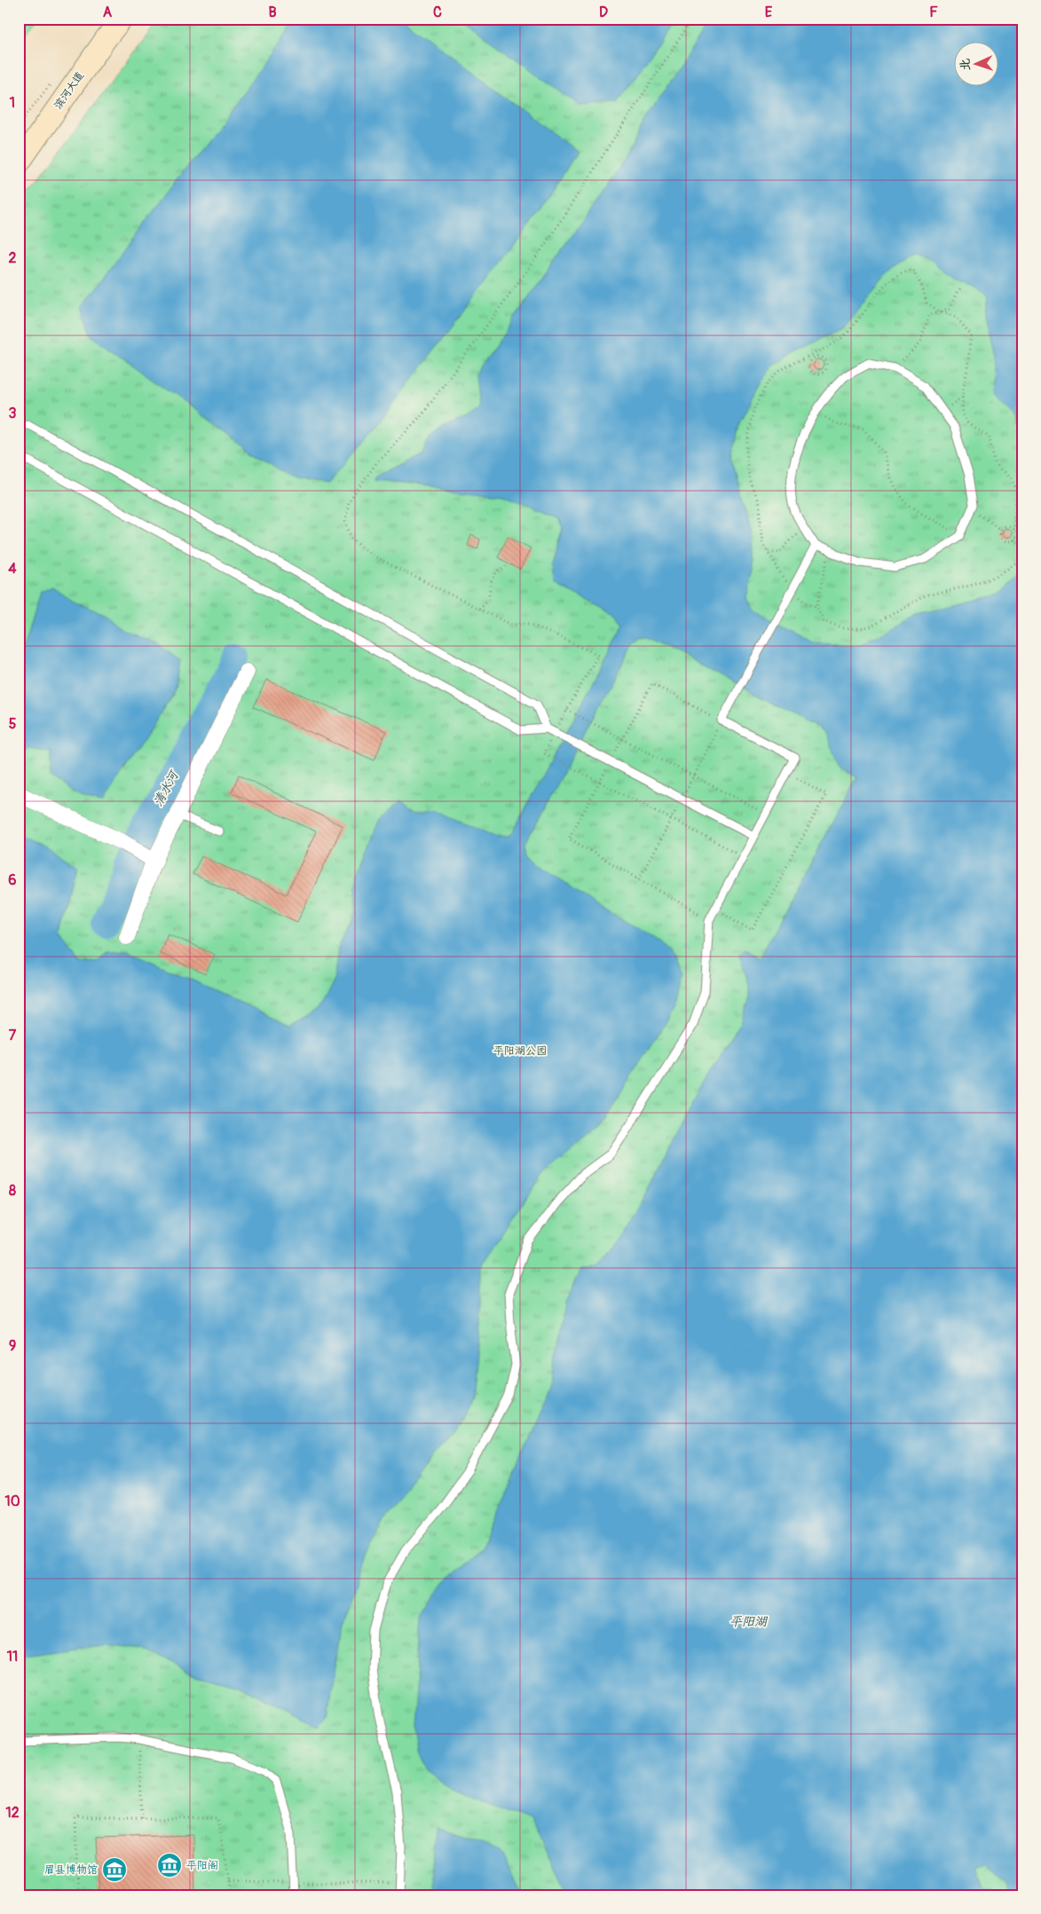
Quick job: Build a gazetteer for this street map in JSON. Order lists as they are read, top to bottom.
{
  "streets": {
    "main road": ["滨河大道"]
  },
  "water": ["清水河", "平阳湖"],
  "parks": ["平阳湖公园"],
  "places": {
    "museum": ["平阳阁", "眉县博物馆"]
  },
  "north": "left",
  "grid": {
    "columns": [
      "A",
      "B",
      "C",
      "D",
      "E",
      "F"
    ],
    "rows": [
      "1",
      "2",
      "3",
      "4",
      "5",
      "6",
      "7",
      "8",
      "9",
      "10",
      "11",
      "12"
    ]
  }
}
